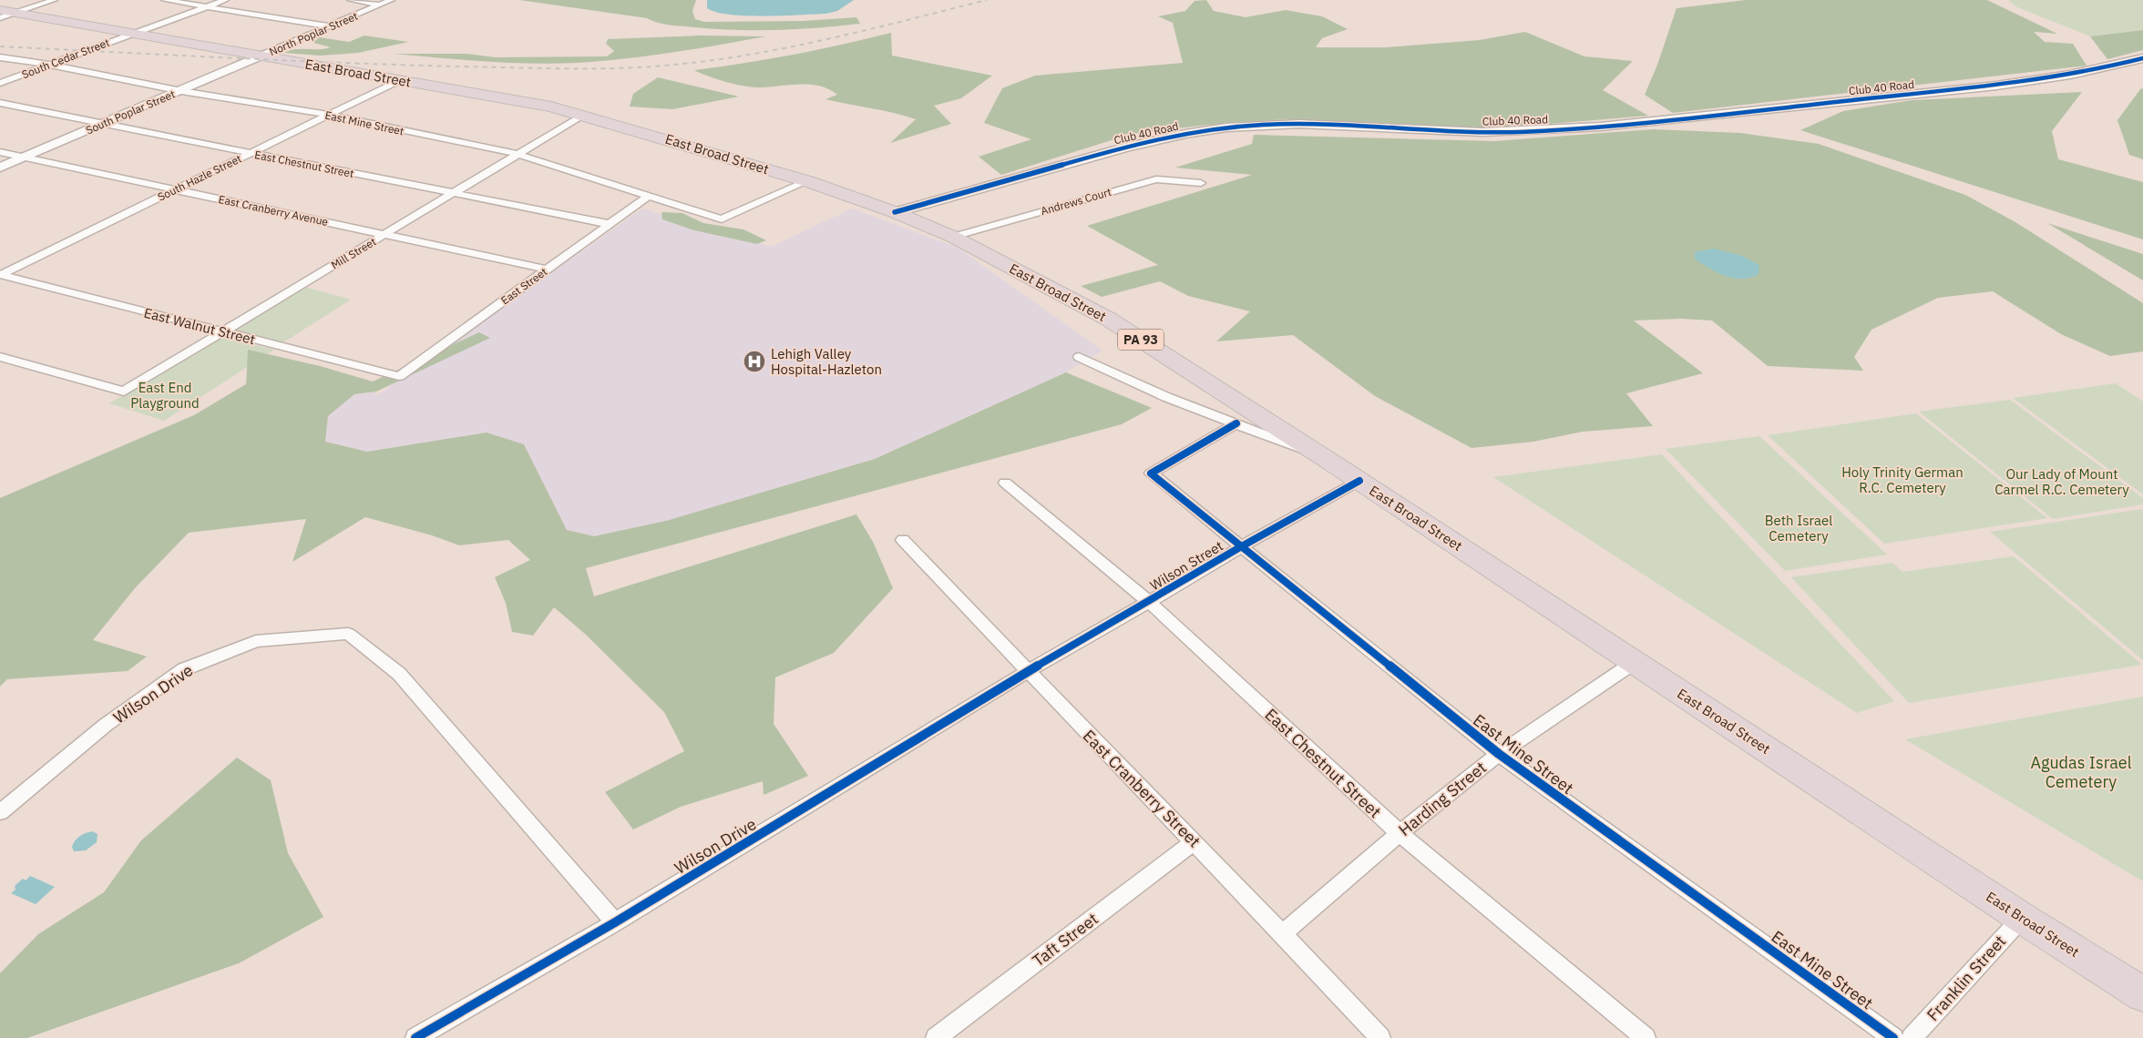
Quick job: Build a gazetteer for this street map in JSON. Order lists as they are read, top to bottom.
{
  "streets": {
    "highway": ["East Broad Street", "PA 93"],
    "street": [
      "North Poplar Street",
      "South Cedar Street",
      "Club 40 Road",
      "South Poplar Street",
      "East Mine Street",
      "East Chestnut Street",
      "South Hazle Street",
      "Andrews Court",
      "East Cranberry Avenue",
      "Mill Street",
      "East Street",
      "East Walnut Street",
      "Wilson Street",
      "Wilson Drive",
      "East Cranberry Street",
      "Harding Street",
      "Taft Street",
      "Franklin Street"
    ]
  },
  "crossings": [
    ["North Poplar Street", "East Broad Street"],
    ["North Poplar Street", "South Poplar Street"],
    ["South Cedar Street", "East Broad Street"],
    ["South Cedar Street", "East Mine Street"],
    ["East Broad Street", "Club 40 Road"],
    ["East Broad Street", "South Poplar Street"],
    ["East Broad Street", "East Mine Street"],
    ["East Broad Street", "South Hazle Street"],
    ["East Broad Street", "Andrews Court"],
    ["East Broad Street", "Mill Street"],
    ["East Broad Street", "Wilson Street"],
    ["East Broad Street", "Harding Street"],
    ["East Broad Street", "Franklin Street"],
    ["South Poplar Street", "East Mine Street"],
    ["South Poplar Street", "East Chestnut Street"],
    ["South Poplar Street", "East Cranberry Avenue"],
    ["East Mine Street", "South Hazle Street"],
    ["East Mine Street", "Mill Street"],
    ["East Mine Street", "East Street"],
    ["East Mine Street", "Wilson Street"],
    ["East Mine Street", "Harding Street"],
    ["East Chestnut Street", "South Hazle Street"],
    ["East Chestnut Street", "Mill Street"],
    ["East Chestnut Street", "East Street"],
    ["East Chestnut Street", "Wilson Street"],
    ["East Chestnut Street", "Harding Street"],
    ["South Hazle Street", "East Cranberry Avenue"],
    ["South Hazle Street", "East Walnut Street"],
    ["East Cranberry Avenue", "Mill Street"],
    ["East Cranberry Avenue", "East Street"],
    ["Mill Street", "East Walnut Street"],
    ["East Street", "East Walnut Street"],
    ["Wilson Street", "Wilson Drive"],
    ["Wilson Street", "East Cranberry Street"],
    ["Wilson Drive", "East Cranberry Street"],
    ["East Cranberry Street", "Harding Street"],
    ["East Cranberry Street", "Taft Street"]
  ],
  "parks": [
    "East End Playground",
    "Holy Trinity German R.C. Cemetery",
    "Our Lady of Mount Carmel R.C. Cemetery",
    "Beth Israel Cemetery",
    "Agudas Israel Cemetery"
  ],
  "places": {
    "hospital": ["Lehigh Valley Hospital-Hazleton"]
  }
}
